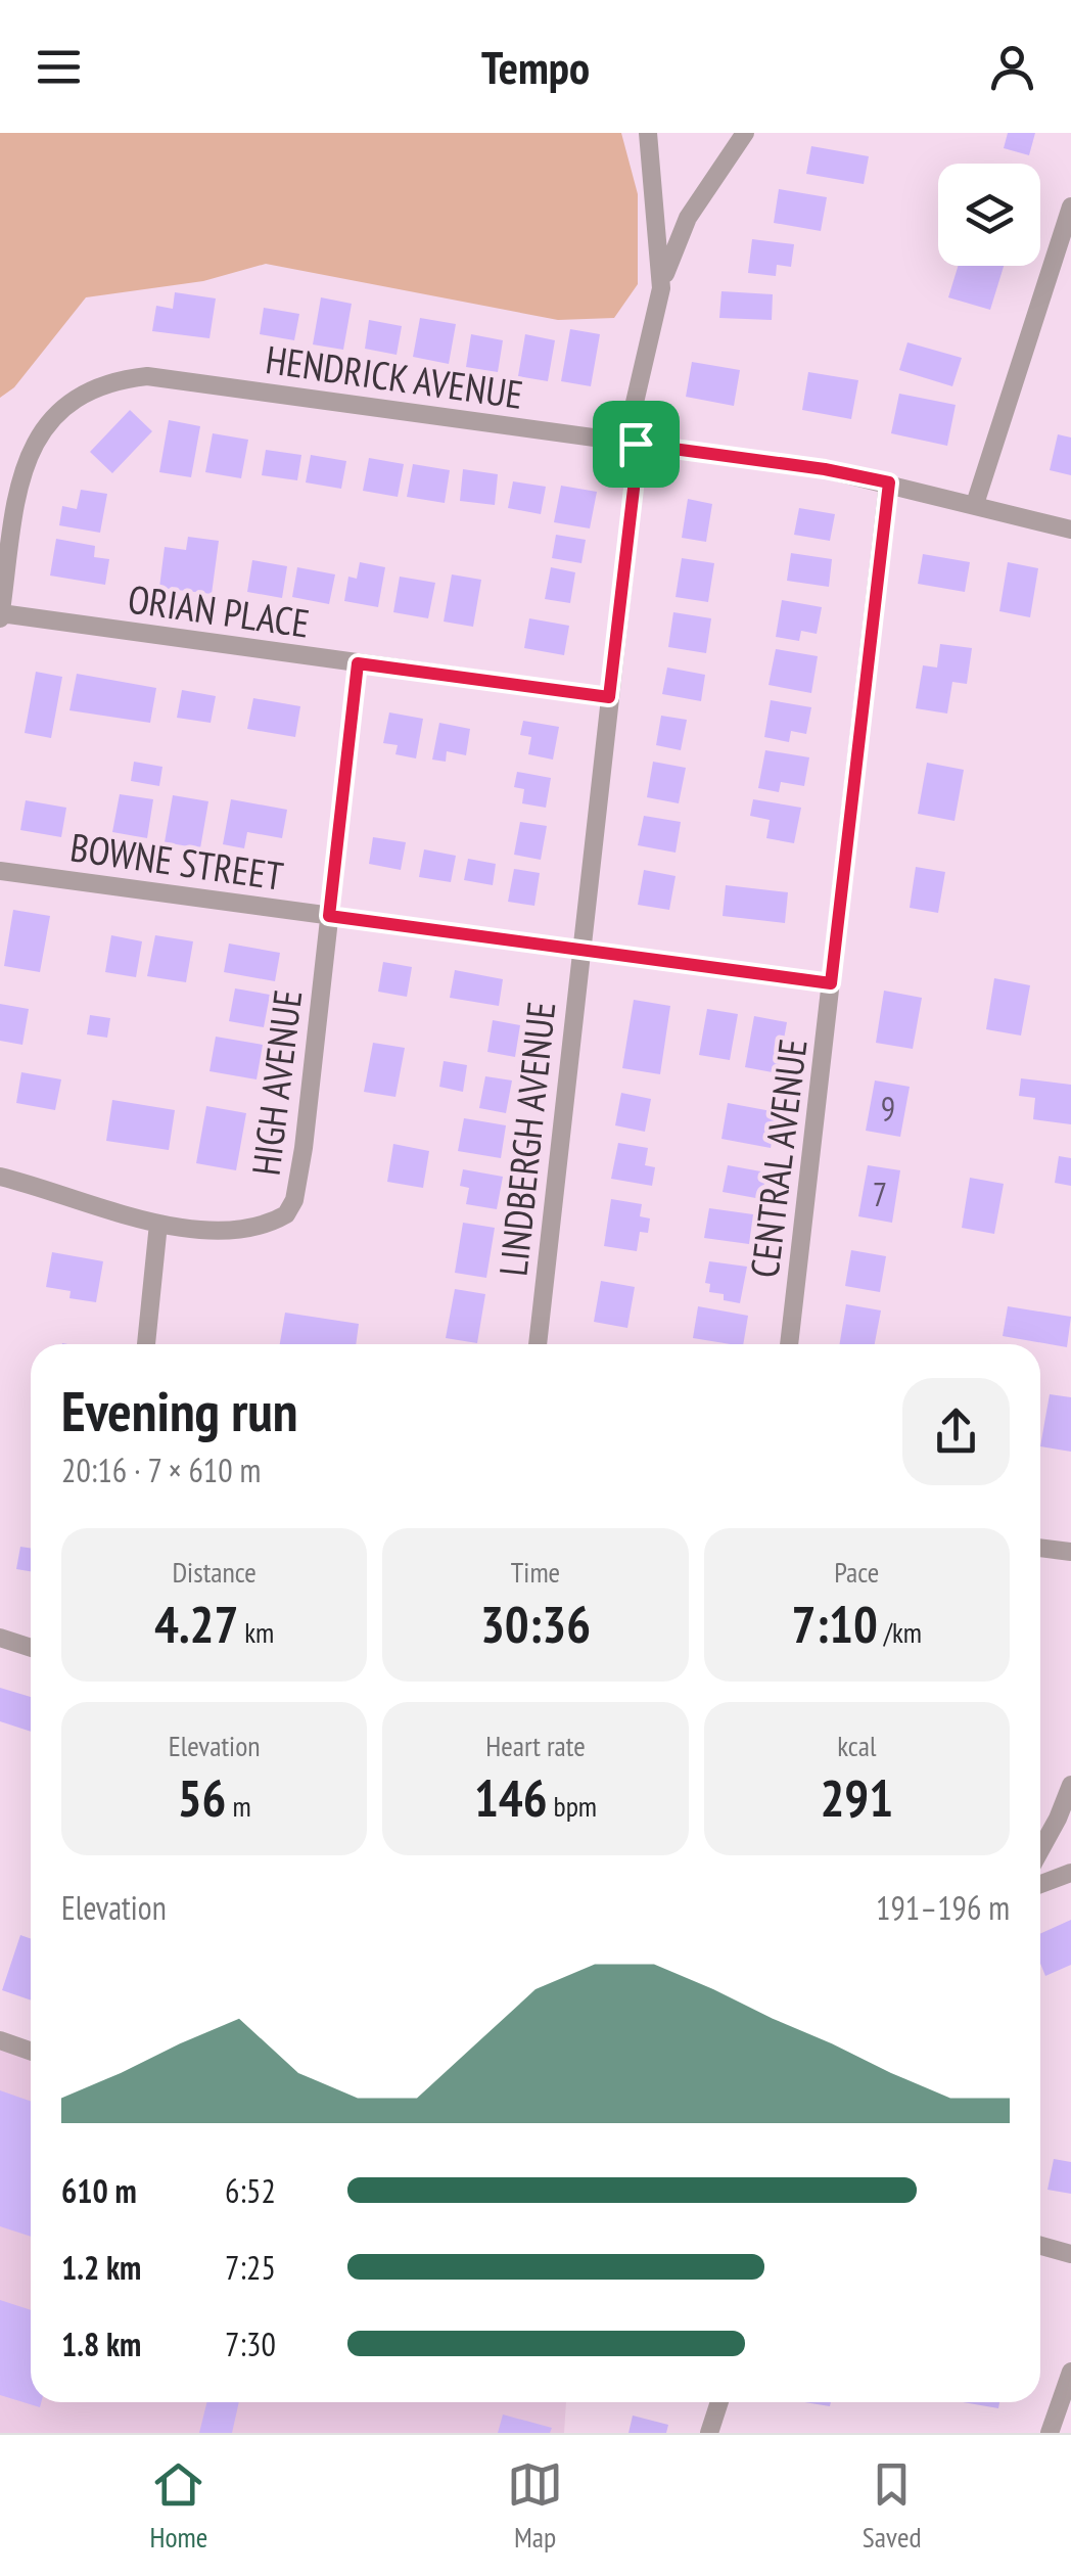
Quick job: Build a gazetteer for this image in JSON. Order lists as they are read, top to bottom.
{
  "streets": {
    "street": [
      "HENDRICK AVENUE",
      "ORIAN PLACE",
      "BOWNE STREET",
      "HIGH AVENUE",
      "LINDBERGH AVENUE",
      "CENTRAL AVENUE"
    ]
  },
  "crossings": [
    ["HENDRICK AVENUE", "ORIAN PLACE"],
    ["HENDRICK AVENUE", "LINDBERGH AVENUE"],
    ["HENDRICK AVENUE", "CENTRAL AVENUE"],
    ["ORIAN PLACE", "HIGH AVENUE"],
    ["ORIAN PLACE", "LINDBERGH AVENUE"],
    ["BOWNE STREET", "HIGH AVENUE"],
    ["BOWNE STREET", "LINDBERGH AVENUE"],
    ["BOWNE STREET", "CENTRAL AVENUE"]
  ],
  "house_numbers": ["9", "7"],
  "page": {
    "header": "Tempo",
    "heading": ["Evening run", "20:16 · 7 × 610 m"],
    "stats": [
      ["Distance", "4.27 km"],
      ["Time", "30:36"],
      ["Pace", "7:10 /km"],
      ["Elevation", "56 m"],
      ["Heart rate", "146 bpm"],
      ["kcal", "291"]
    ],
    "chart": ["Elevation", "191–196 m"],
    "list": [
      {
        "name": "610 m",
        "note": "6:52"
      },
      {
        "name": "1.2 km",
        "note": "7:25"
      },
      {
        "name": "1.8 km",
        "note": "7:30"
      }
    ],
    "tabs": ["Home", "Map", "Saved"]
  }
}
